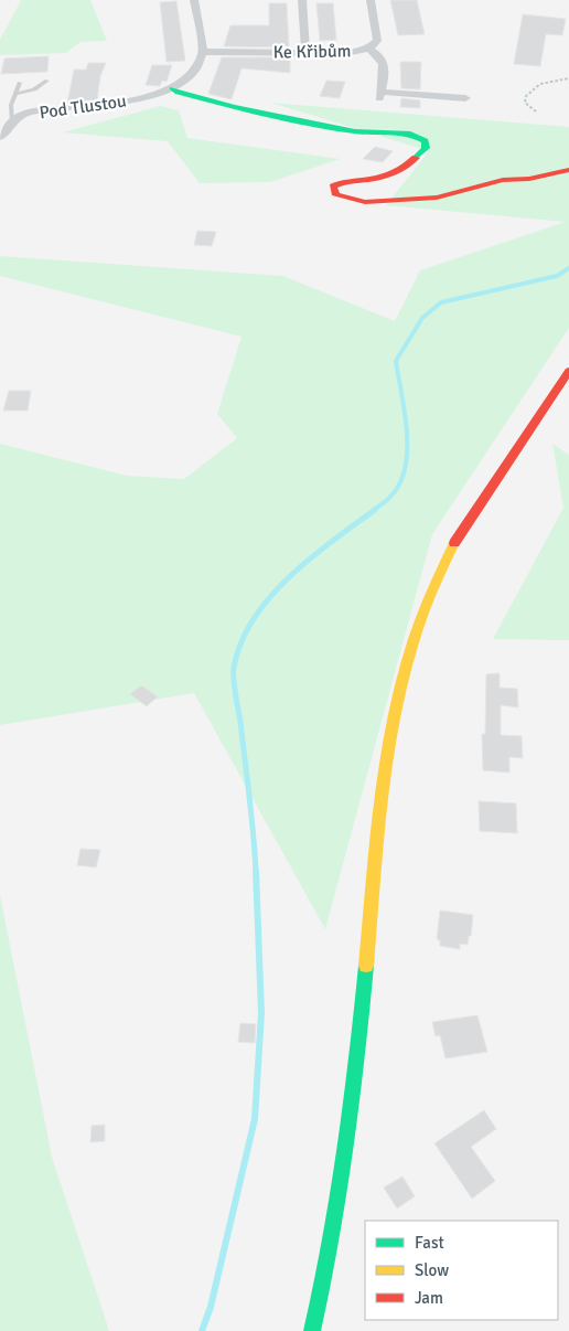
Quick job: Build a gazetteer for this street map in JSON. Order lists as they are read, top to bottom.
{
  "streets": {
    "street": ["Ke Křibům", "Pod Tlustou"]
  },
  "crossings": [
    ["Ke Křibům", "Pod Tlustou"]
  ],
  "legend": ["Fast", "Slow", "Jam"]
}
